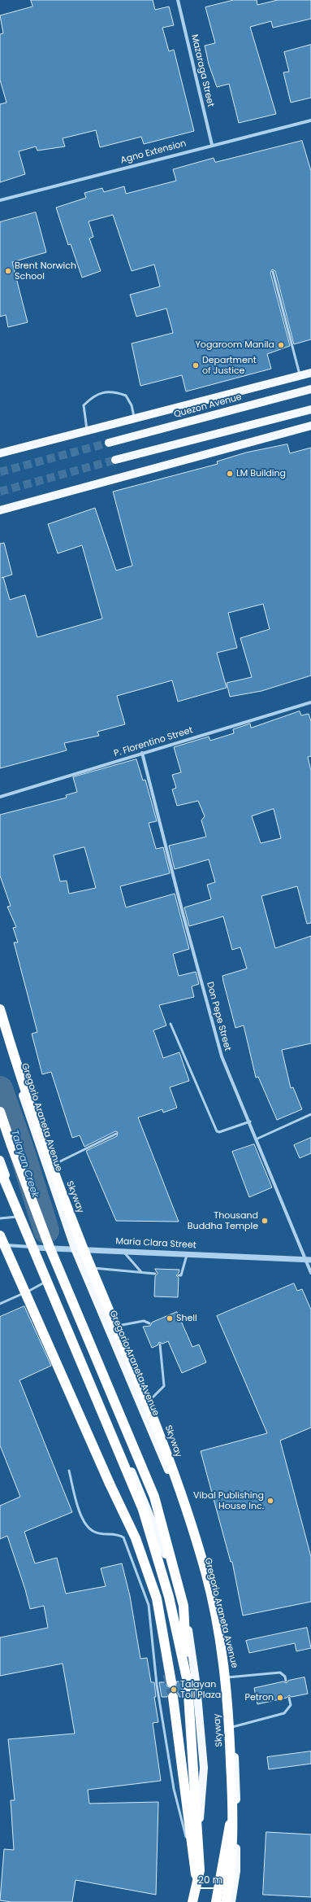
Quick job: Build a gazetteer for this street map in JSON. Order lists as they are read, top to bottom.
{
  "streets": {
    "highway": ["Skyway"],
    "main road": ["Quezon Avenue", "Gregorio Araneta Avenue"],
    "street": [
      "Mazaraga Street",
      "Agno Extension",
      "P. Florentino Street",
      "Don Pepe Street",
      "Maria Clara Street"
    ]
  },
  "crossings": [
    ["Mazaraga Street", "Agno Extension"],
    ["P. Florentino Street", "Don Pepe Street"],
    ["Don Pepe Street", "Maria Clara Street"],
    ["Gregorio Araneta Avenue", "Maria Clara Street"]
  ],
  "water": ["Talayan Creek"],
  "places": [
    "Brent Norwich School",
    "Yogaroom Manila",
    "Department of Justice",
    "LM Building",
    "Thousand Buddha Temple",
    "Shell",
    "Vibal Publishing House Inc.",
    "Talayan Toll Plaza",
    "Petron"
  ],
  "scale_bar": "20 m"
}
